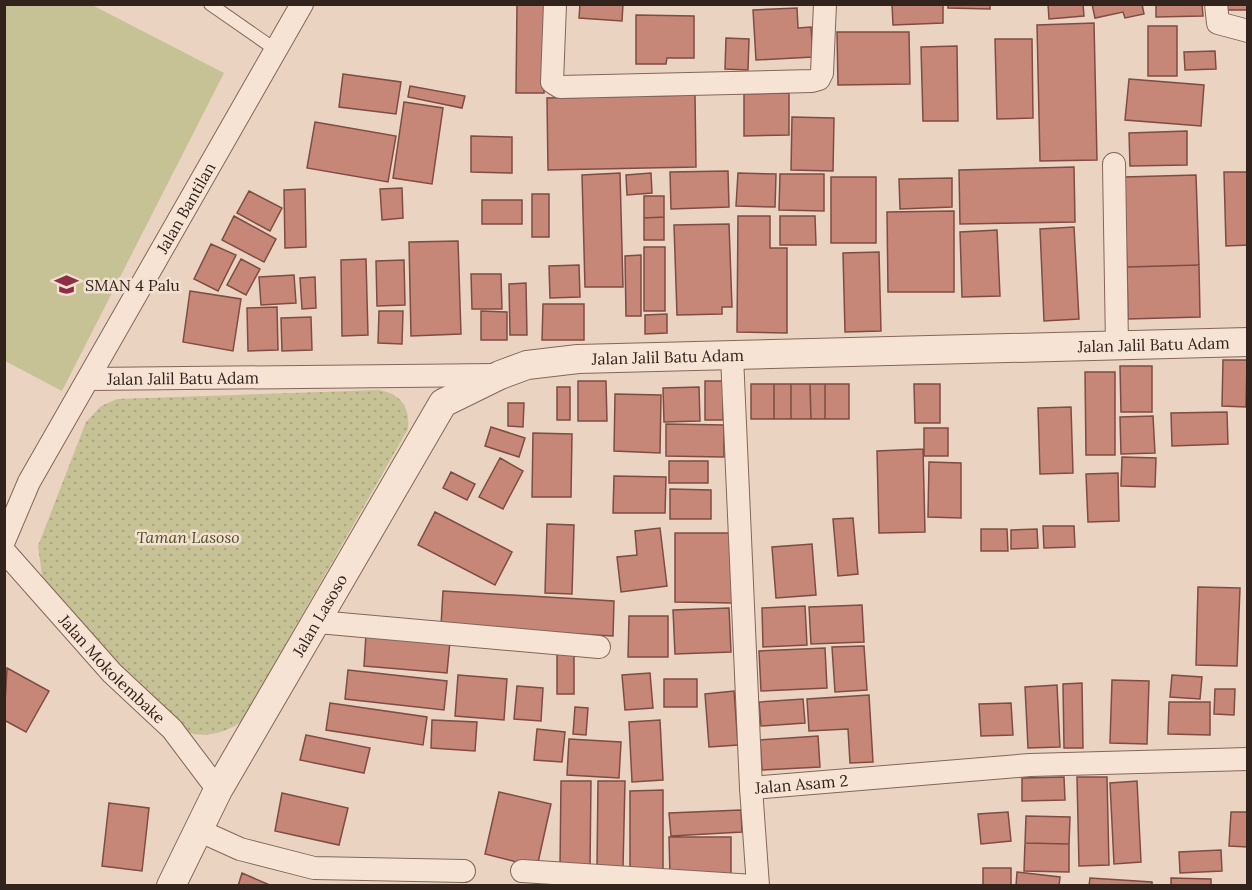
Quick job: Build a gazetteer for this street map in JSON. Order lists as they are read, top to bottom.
{
  "streets": {
    "street": [
      "Jalan Bantilan",
      "Jalan Jalil Batu Adam",
      "Jalan Lasoso",
      "Jalan Mokolembake",
      "Jalan Asam 2"
    ]
  },
  "crossings": [
    ["Jalan Bantilan", "Jalan Jalil Batu Adam"],
    ["Jalan Jalil Batu Adam", "Jalan Lasoso"],
    ["Jalan Jalil Batu Adam", "Jalan Asam 2"],
    ["Jalan Lasoso", "Jalan Mokolembake"]
  ],
  "parks": ["Taman Lasoso"],
  "places": {
    "school or university": ["SMAN 4 Palu"]
  }
}
